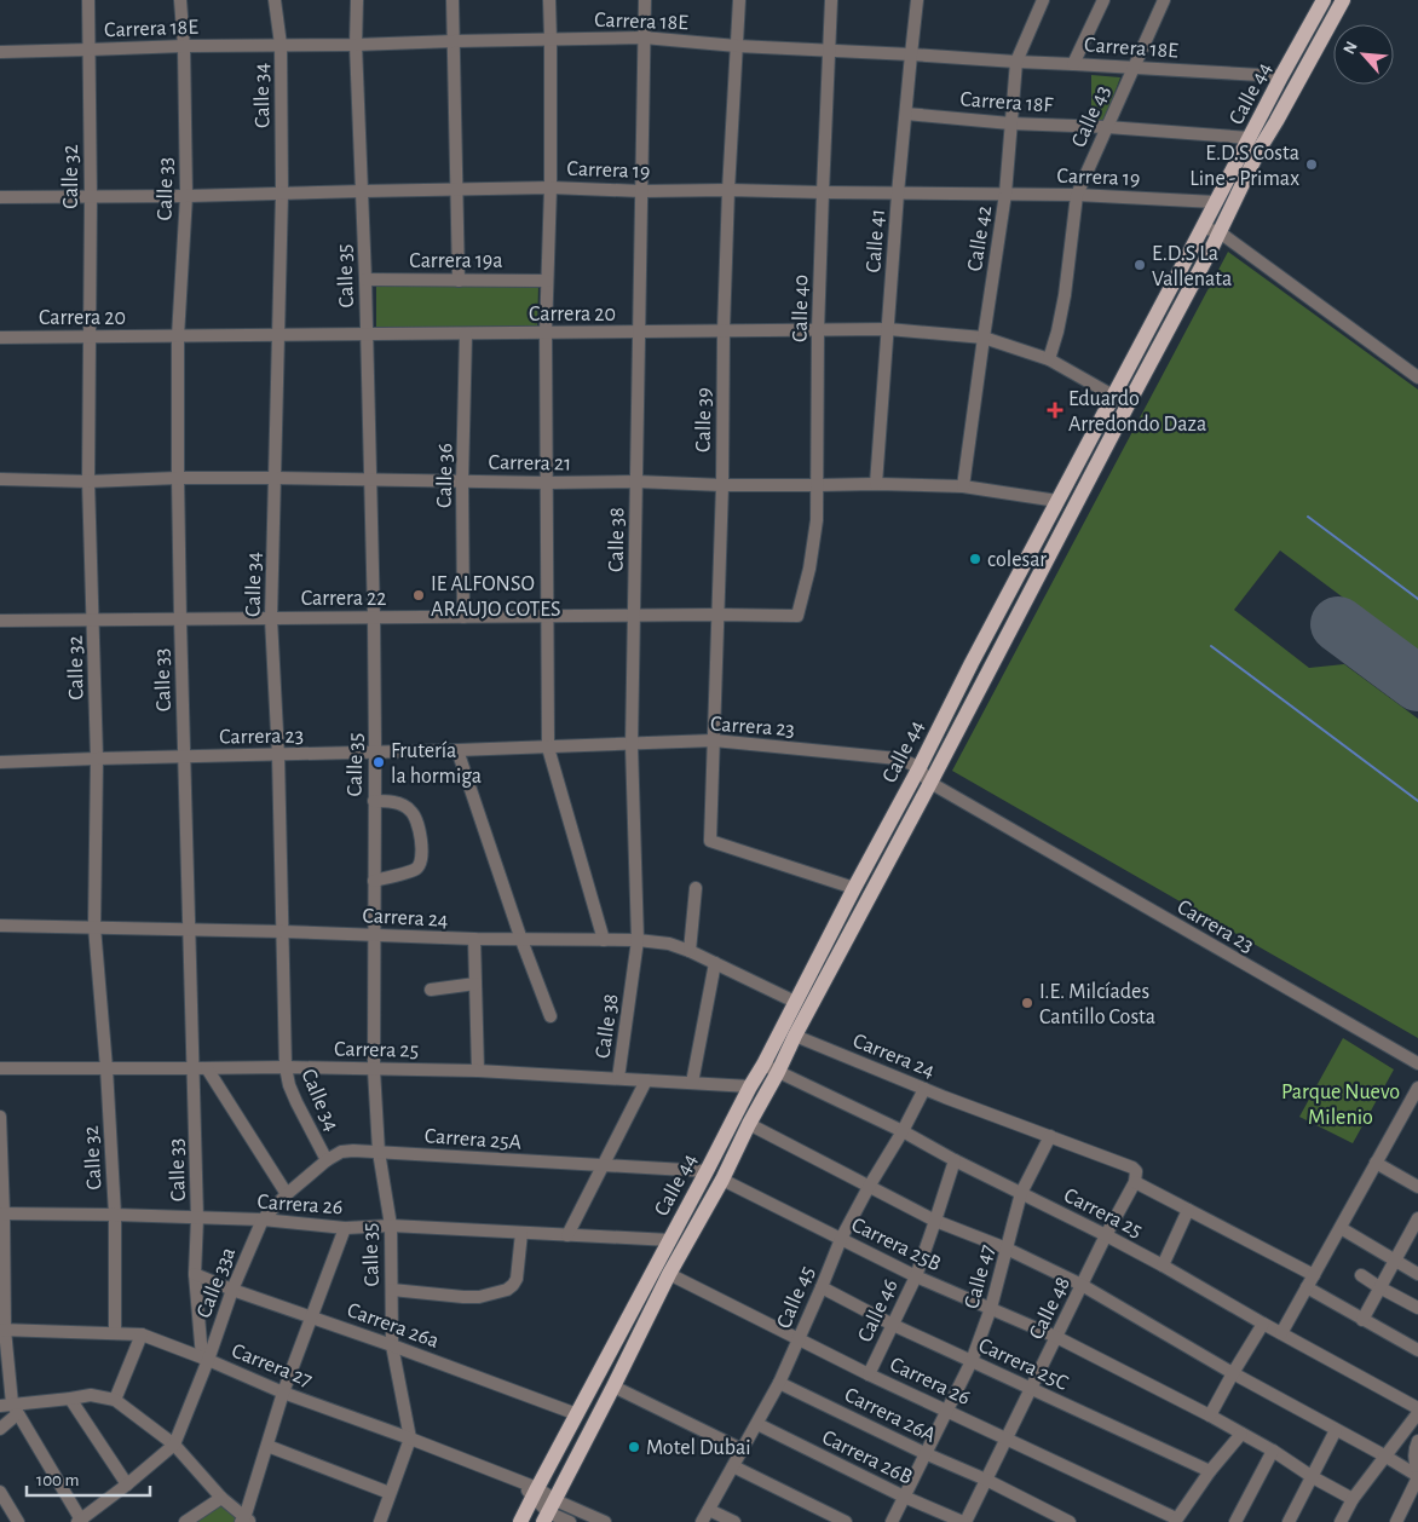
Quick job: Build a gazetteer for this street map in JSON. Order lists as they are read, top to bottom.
{
  "streets": {
    "main road": ["Calle 44"],
    "street": [
      "Carrera 18E",
      "Calle 34",
      "Carrera 18F",
      "Calle 43",
      "Carrera 19",
      "Calle 32",
      "Calle 33",
      "Calle 42",
      "Calle 41",
      "Carrera 19a",
      "Calle 35",
      "Calle 40",
      "Carrera 20",
      "Calle 39",
      "Carrera 21",
      "Calle 36",
      "Calle 38",
      "Carrera 22",
      "Carrera 23",
      "Carrera 24",
      "Carrera 25",
      "Carrera 25A",
      "Carrera 26",
      "Carrera 25B",
      "Calle 47",
      "Calle 33a",
      "Calle 45",
      "Calle 48",
      "Calle 46",
      "Carrera 26a",
      "Carrera 25C",
      "Carrera 27",
      "Carrera 26A",
      "Carrera 26B"
    ]
  },
  "crossings": [
    ["Carrera 18E", "Calle 44"],
    ["Carrera 18E", "Calle 34"],
    ["Carrera 18E", "Calle 43"],
    ["Carrera 18E", "Calle 32"],
    ["Carrera 18E", "Calle 33"],
    ["Carrera 18E", "Calle 42"],
    ["Carrera 18E", "Calle 41"],
    ["Carrera 18E", "Calle 35"],
    ["Carrera 18E", "Calle 40"],
    ["Carrera 18E", "Calle 39"],
    ["Carrera 18E", "Calle 38"],
    ["Calle 44", "Carrera 18F"],
    ["Calle 44", "Carrera 19"],
    ["Calle 44", "Carrera 20"],
    ["Calle 44", "Calle 39"],
    ["Calle 44", "Carrera 21"],
    ["Calle 44", "Carrera 23"],
    ["Calle 44", "Carrera 24"],
    ["Calle 44", "Carrera 25"],
    ["Calle 44", "Carrera 25A"],
    ["Calle 44", "Carrera 26"],
    ["Calle 44", "Carrera 25B"],
    ["Calle 44", "Carrera 26a"],
    ["Calle 44", "Carrera 27"],
    ["Calle 34", "Carrera 19"],
    ["Calle 34", "Carrera 20"],
    ["Calle 34", "Carrera 21"],
    ["Calle 34", "Carrera 22"],
    ["Calle 34", "Carrera 23"],
    ["Calle 34", "Carrera 24"],
    ["Calle 34", "Carrera 25"],
    ["Calle 34", "Carrera 25A"],
    ["Carrera 18F", "Calle 43"],
    ["Carrera 18F", "Calle 42"],
    ["Carrera 18F", "Calle 41"],
    ["Calle 43", "Carrera 19"],
    ["Calle 43", "Carrera 20"],
    ["Carrera 19", "Calle 32"],
    ["Carrera 19", "Calle 33"],
    ["Carrera 19", "Calle 42"],
    ["Carrera 19", "Calle 41"],
    ["Carrera 19", "Calle 35"],
    ["Carrera 19", "Calle 40"],
    ["Carrera 19", "Calle 39"],
    ["Carrera 19", "Calle 38"],
    ["Calle 32", "Carrera 20"],
    ["Calle 32", "Carrera 21"],
    ["Calle 32", "Carrera 22"],
    ["Calle 32", "Carrera 23"],
    ["Calle 32", "Carrera 24"],
    ["Calle 32", "Carrera 25"],
    ["Calle 32", "Carrera 26"],
    ["Calle 32", "Carrera 27"],
    ["Calle 33", "Carrera 20"],
    ["Calle 33", "Carrera 21"],
    ["Calle 33", "Carrera 22"],
    ["Calle 33", "Carrera 23"],
    ["Calle 33", "Carrera 24"],
    ["Calle 33", "Carrera 25"],
    ["Calle 33", "Carrera 26"],
    ["Calle 33", "Calle 33a"],
    ["Calle 33", "Carrera 26a"],
    ["Calle 33", "Carrera 27"],
    ["Calle 42", "Carrera 20"],
    ["Calle 42", "Carrera 21"],
    ["Calle 41", "Carrera 20"],
    ["Calle 41", "Carrera 21"],
    ["Carrera 19a", "Calle 35"],
    ["Calle 35", "Carrera 20"],
    ["Calle 35", "Carrera 21"],
    ["Calle 35", "Carrera 22"],
    ["Calle 35", "Carrera 23"],
    ["Calle 35", "Carrera 24"],
    ["Calle 35", "Carrera 25"],
    ["Calle 35", "Carrera 25A"],
    ["Calle 35", "Carrera 26"],
    ["Calle 35", "Carrera 26a"],
    ["Calle 35", "Carrera 27"],
    ["Calle 40", "Carrera 20"],
    ["Calle 40", "Carrera 21"],
    ["Calle 40", "Carrera 22"],
    ["Carrera 20", "Calle 39"],
    ["Carrera 20", "Calle 36"],
    ["Carrera 20", "Calle 38"],
    ["Calle 39", "Carrera 21"],
    ["Calle 39", "Carrera 22"],
    ["Calle 39", "Carrera 23"],
    ["Carrera 21", "Calle 36"],
    ["Carrera 21", "Calle 38"],
    ["Calle 36", "Carrera 22"],
    ["Calle 38", "Carrera 22"],
    ["Calle 38", "Carrera 23"],
    ["Calle 38", "Carrera 24"],
    ["Calle 38", "Carrera 25"],
    ["Carrera 24", "Calle 47"],
    ["Carrera 24", "Calle 45"],
    ["Carrera 24", "Calle 48"],
    ["Carrera 25", "Calle 47"],
    ["Carrera 25", "Calle 45"],
    ["Carrera 25", "Calle 48"],
    ["Carrera 25", "Calle 46"],
    ["Carrera 25A", "Carrera 26"],
    ["Carrera 25A", "Calle 33a"],
    ["Carrera 26", "Calle 47"],
    ["Carrera 26", "Calle 33a"],
    ["Carrera 26", "Calle 45"],
    ["Carrera 26", "Calle 48"],
    ["Carrera 26", "Calle 46"],
    ["Carrera 25B", "Calle 47"],
    ["Carrera 25B", "Calle 45"],
    ["Carrera 25B", "Calle 48"],
    ["Carrera 25B", "Calle 46"],
    ["Calle 47", "Carrera 25C"],
    ["Calle 47", "Carrera 26A"],
    ["Calle 47", "Carrera 26B"],
    ["Calle 33a", "Carrera 26a"],
    ["Calle 33a", "Carrera 27"],
    ["Calle 45", "Carrera 25C"],
    ["Calle 45", "Carrera 26A"],
    ["Calle 45", "Carrera 26B"],
    ["Calle 48", "Carrera 25C"],
    ["Calle 48", "Carrera 26A"],
    ["Calle 48", "Carrera 26B"],
    ["Calle 46", "Carrera 25C"]
  ],
  "parks": ["Parque Nuevo Milenio"],
  "places": {
    "other": [
      "E.D.S Costa Line - Primax",
      "E.D.S La Vallenata",
      "colesar",
      "IE ALFONSO ARAUJO COTES",
      "Frutería la hormiga",
      "I.E. Milcíades Cantillo Costa",
      "Motel Dubai"
    ],
    "health": ["Eduardo Arredondo Daza"]
  },
  "scale_bar": "100 m",
  "north": "top left"
}
